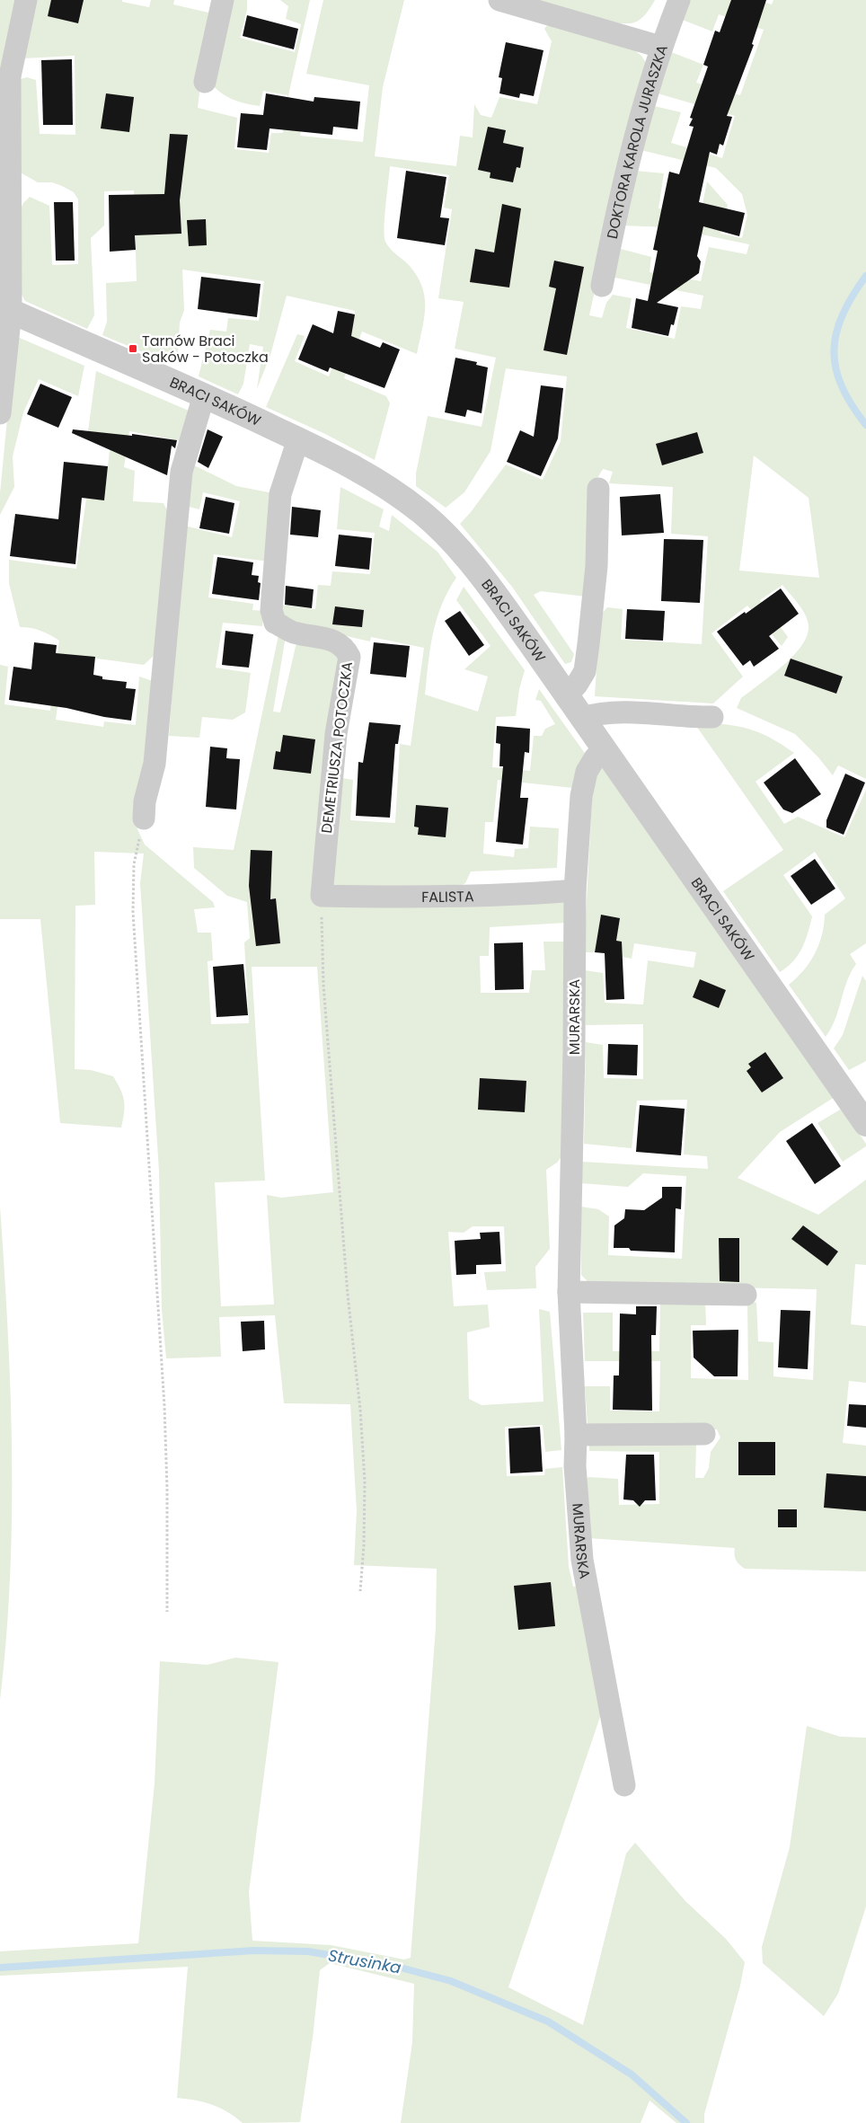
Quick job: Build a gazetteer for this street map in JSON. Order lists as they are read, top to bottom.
{
  "streets": {
    "street": [
      "DOKTORA KAROLA JURASZKA",
      "BRACI SAKÓW",
      "DEMETRIUSZA POTOCZKA",
      "FALISTA",
      "MURARSKA"
    ]
  },
  "crossings": [
    ["BRACI SAKÓW", "DEMETRIUSZA POTOCZKA"],
    ["BRACI SAKÓW", "MURARSKA"],
    ["DEMETRIUSZA POTOCZKA", "FALISTA"],
    ["FALISTA", "MURARSKA"]
  ],
  "water": ["Strusinka"],
  "places": {
    "transit": ["Tarnów Braci Saków - Potoczka"]
  }
}
